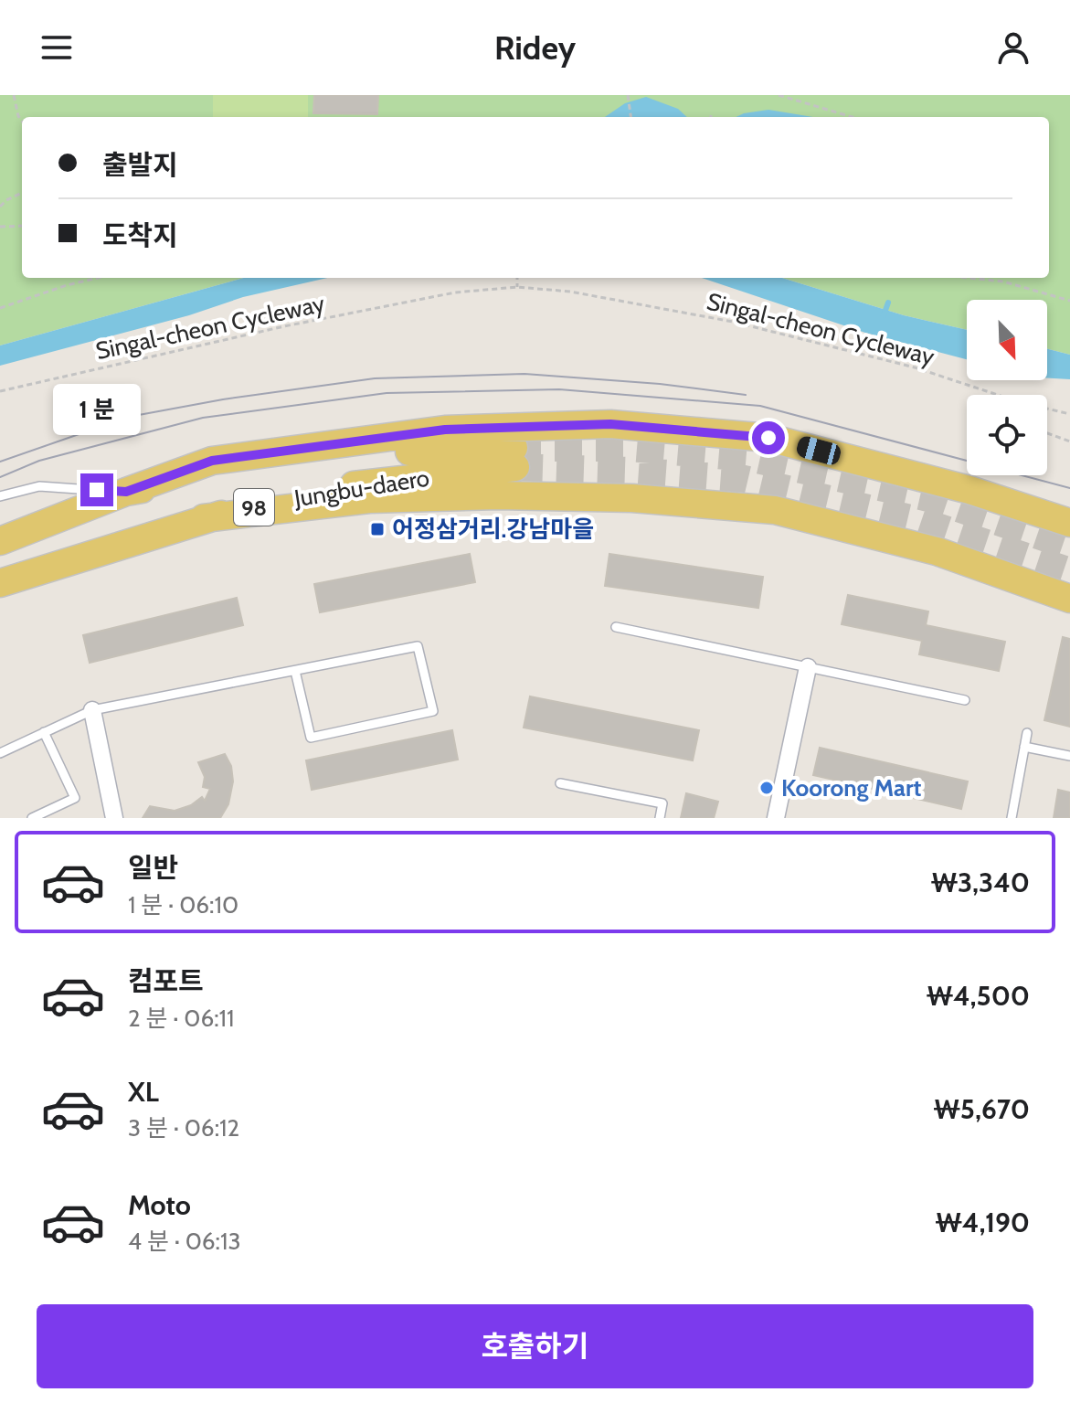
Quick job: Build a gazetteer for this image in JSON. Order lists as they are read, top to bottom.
{
  "streets": {
    "main road": ["Jungbu-daero", "98"],
    "path": ["Singal-cheon Cycleway"]
  },
  "places": {
    "transit": ["어정삼거리.강남마을"],
    "other": ["Koorong Mart"]
  },
  "north": "bottom right",
  "page": {
    "header": "Ridey",
    "banner": ["출발지", "도착지"],
    "bubble": "1 분",
    "list": [
      {
        "name": "일반",
        "note": "1 분 · 06:10",
        "value": "₩3,340"
      },
      {
        "name": "컴포트",
        "note": "2 분 · 06:11",
        "value": "₩4,500"
      },
      {
        "name": "XL",
        "note": "3 분 · 06:12",
        "value": "₩5,670"
      },
      {
        "name": "Moto",
        "note": "4 분 · 06:13",
        "value": "₩4,190"
      }
    ],
    "buttons": "호출하기"
  }
}
